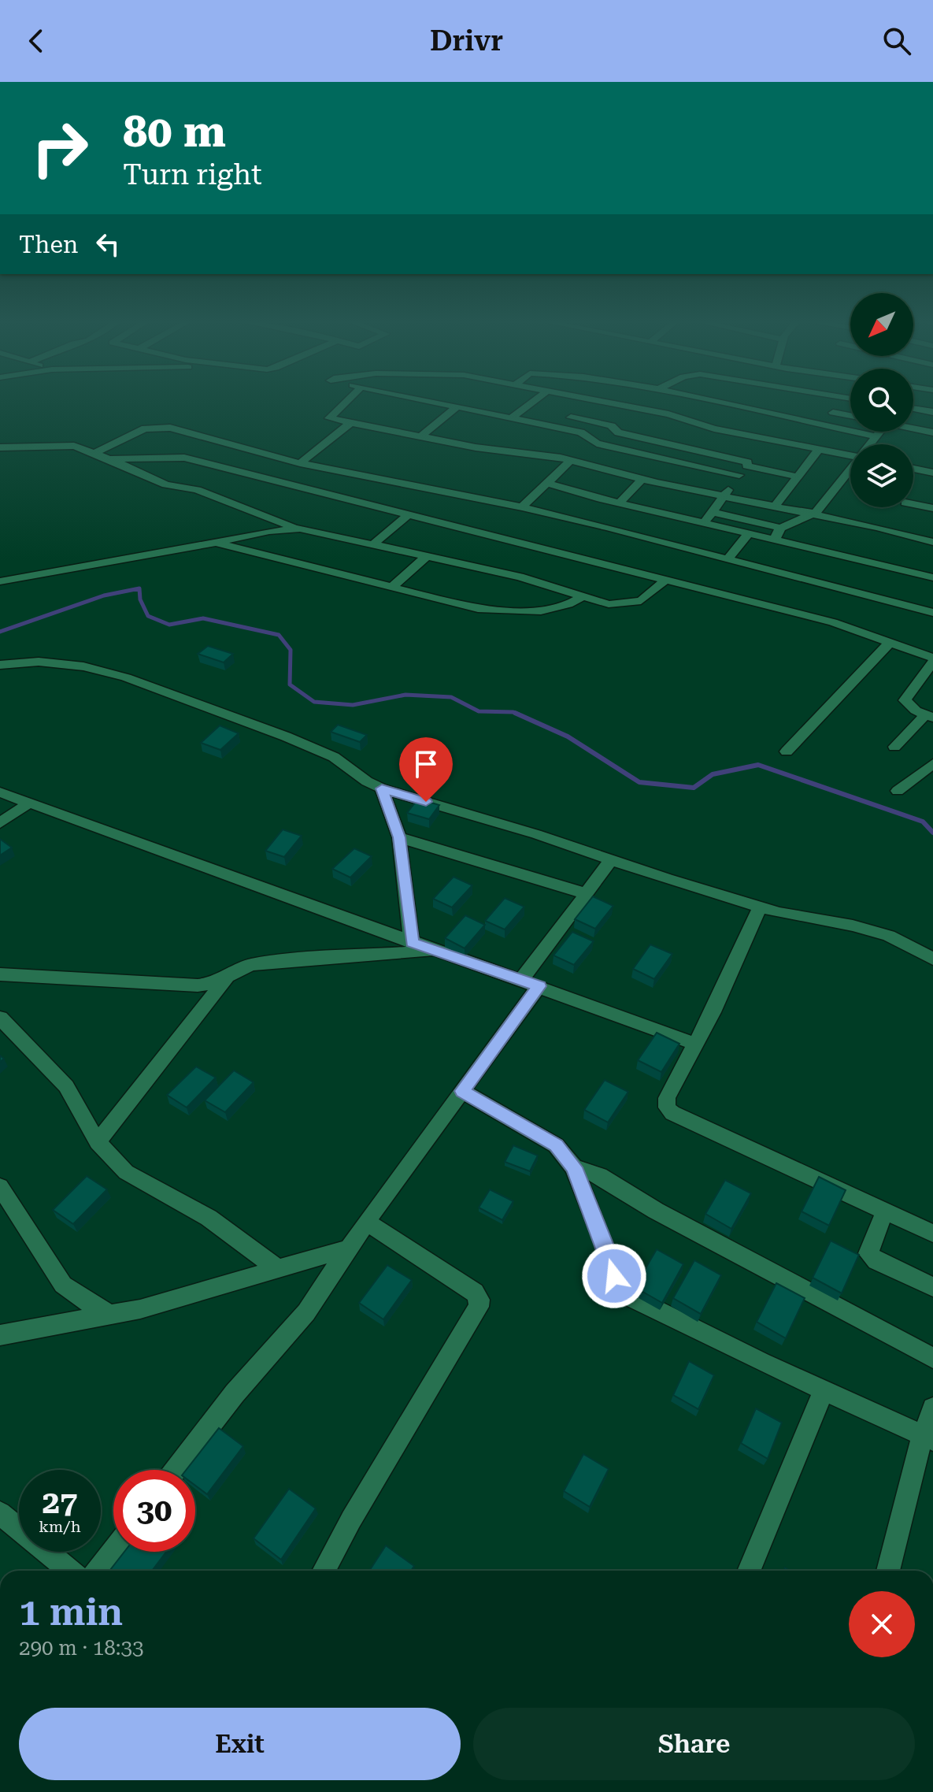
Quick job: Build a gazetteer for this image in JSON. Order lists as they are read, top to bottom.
{
  "north": "bottom left",
  "page": {
    "header": "Drivr",
    "turn": ["80 m", "Turn right"],
    "then": "Then",
    "speed": "27 km/h",
    "limit": "30",
    "heading": ["1 min", "290 m · 18:33"],
    "buttons": ["Exit", "Share"]
  }
}
